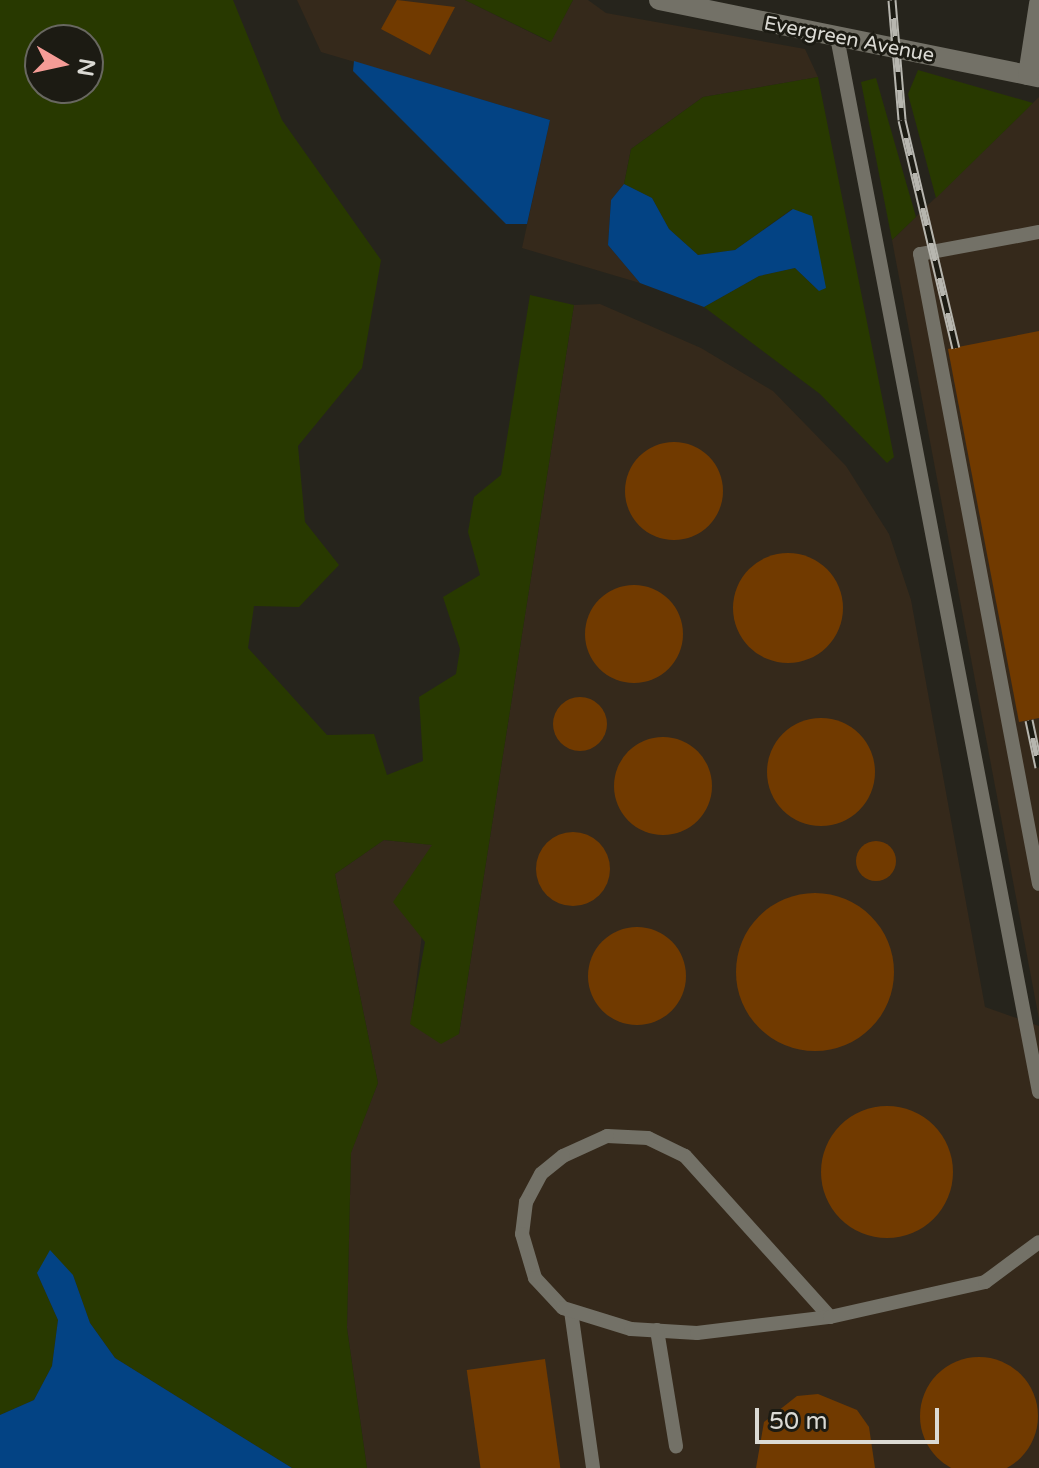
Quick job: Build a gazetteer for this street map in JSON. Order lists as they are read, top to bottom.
{
  "streets": {
    "street": ["Evergreen Avenue"]
  },
  "scale_bar": "50 m",
  "north": "right"
}
